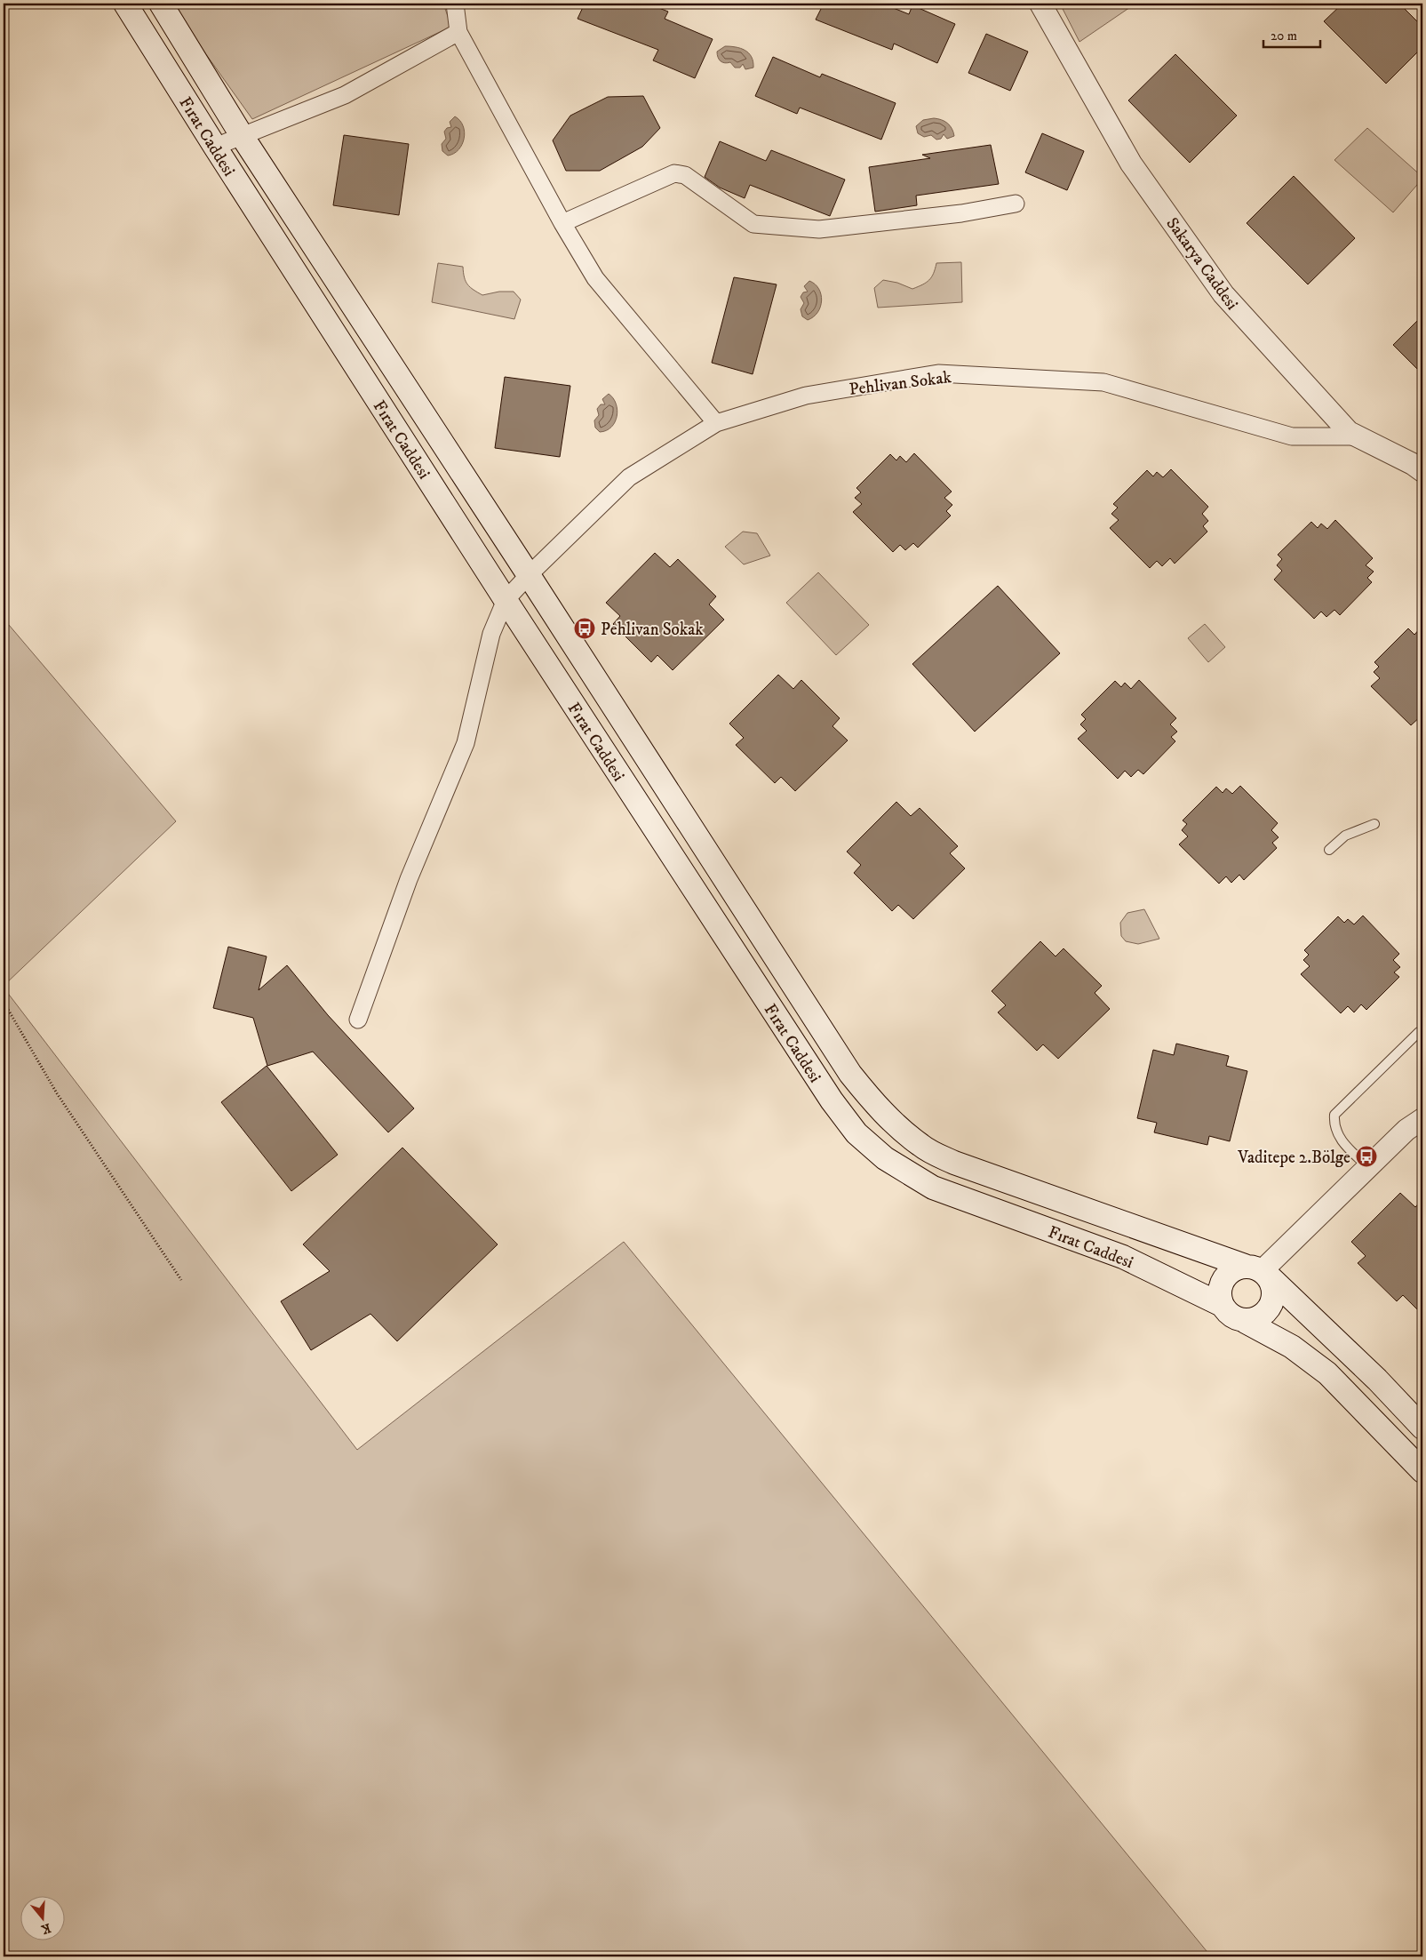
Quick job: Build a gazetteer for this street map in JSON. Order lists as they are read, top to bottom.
{
  "streets": {
    "main road": ["Fırat Caddesi"],
    "street": ["Sakarya Caddesi", "Pehlivan Sokak"]
  },
  "crossings": [
    ["Fırat Caddesi", "Pehlivan Sokak"],
    ["Sakarya Caddesi", "Pehlivan Sokak"]
  ],
  "places": {
    "bus stop": ["Pehlivan Sokak", "Vaditepe 2.Bölge"]
  },
  "scale_bar": "20 m",
  "north": "bottom"
}
